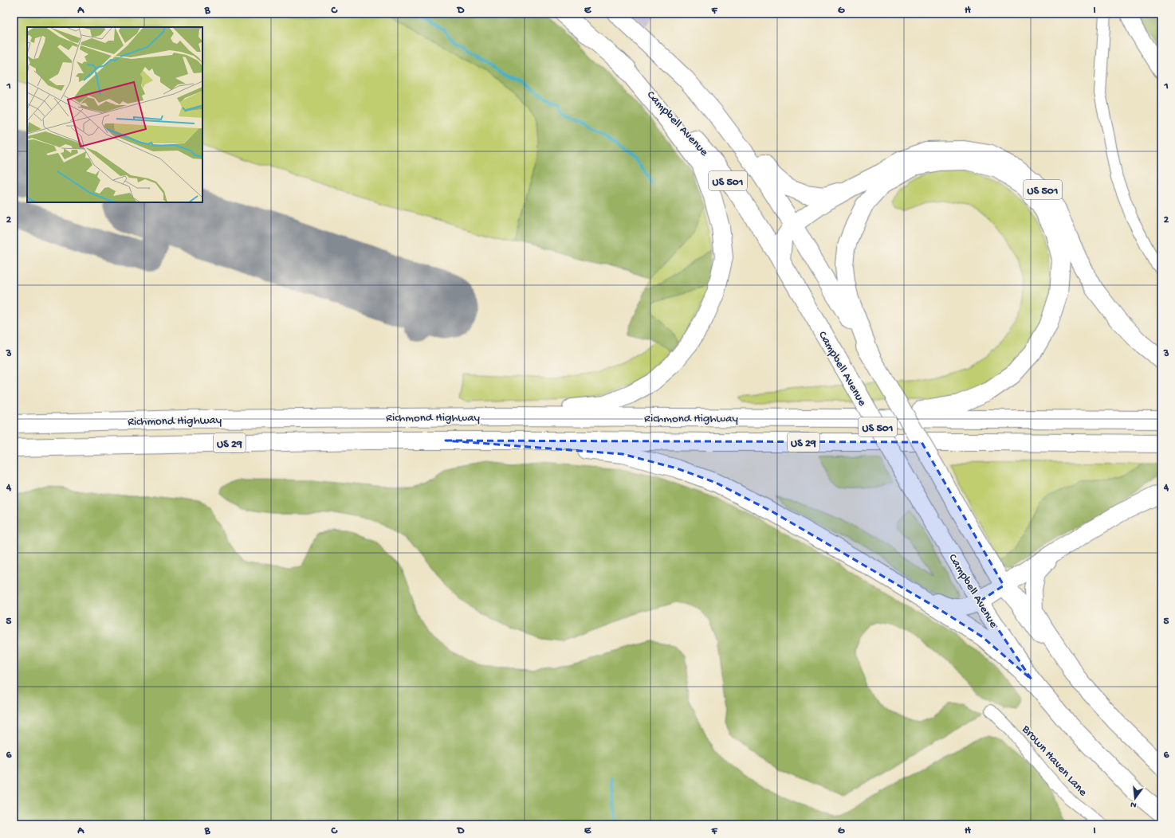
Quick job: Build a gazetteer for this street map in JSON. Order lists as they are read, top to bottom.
{
  "streets": {
    "main road": [
      "Campbell Avenue",
      "US 501",
      "Richmond Highway",
      "US 29"
    ],
    "street": ["Brown Haven Lane"]
  },
  "crossings": [
    ["Richmond Highway", "US 29"]
  ],
  "north": "bottom",
  "grid": {
    "columns": [
      "A",
      "B",
      "C",
      "D",
      "E",
      "F",
      "G",
      "H",
      "I"
    ],
    "rows": [
      "1",
      "2",
      "3",
      "4",
      "5",
      "6"
    ]
  }
}
